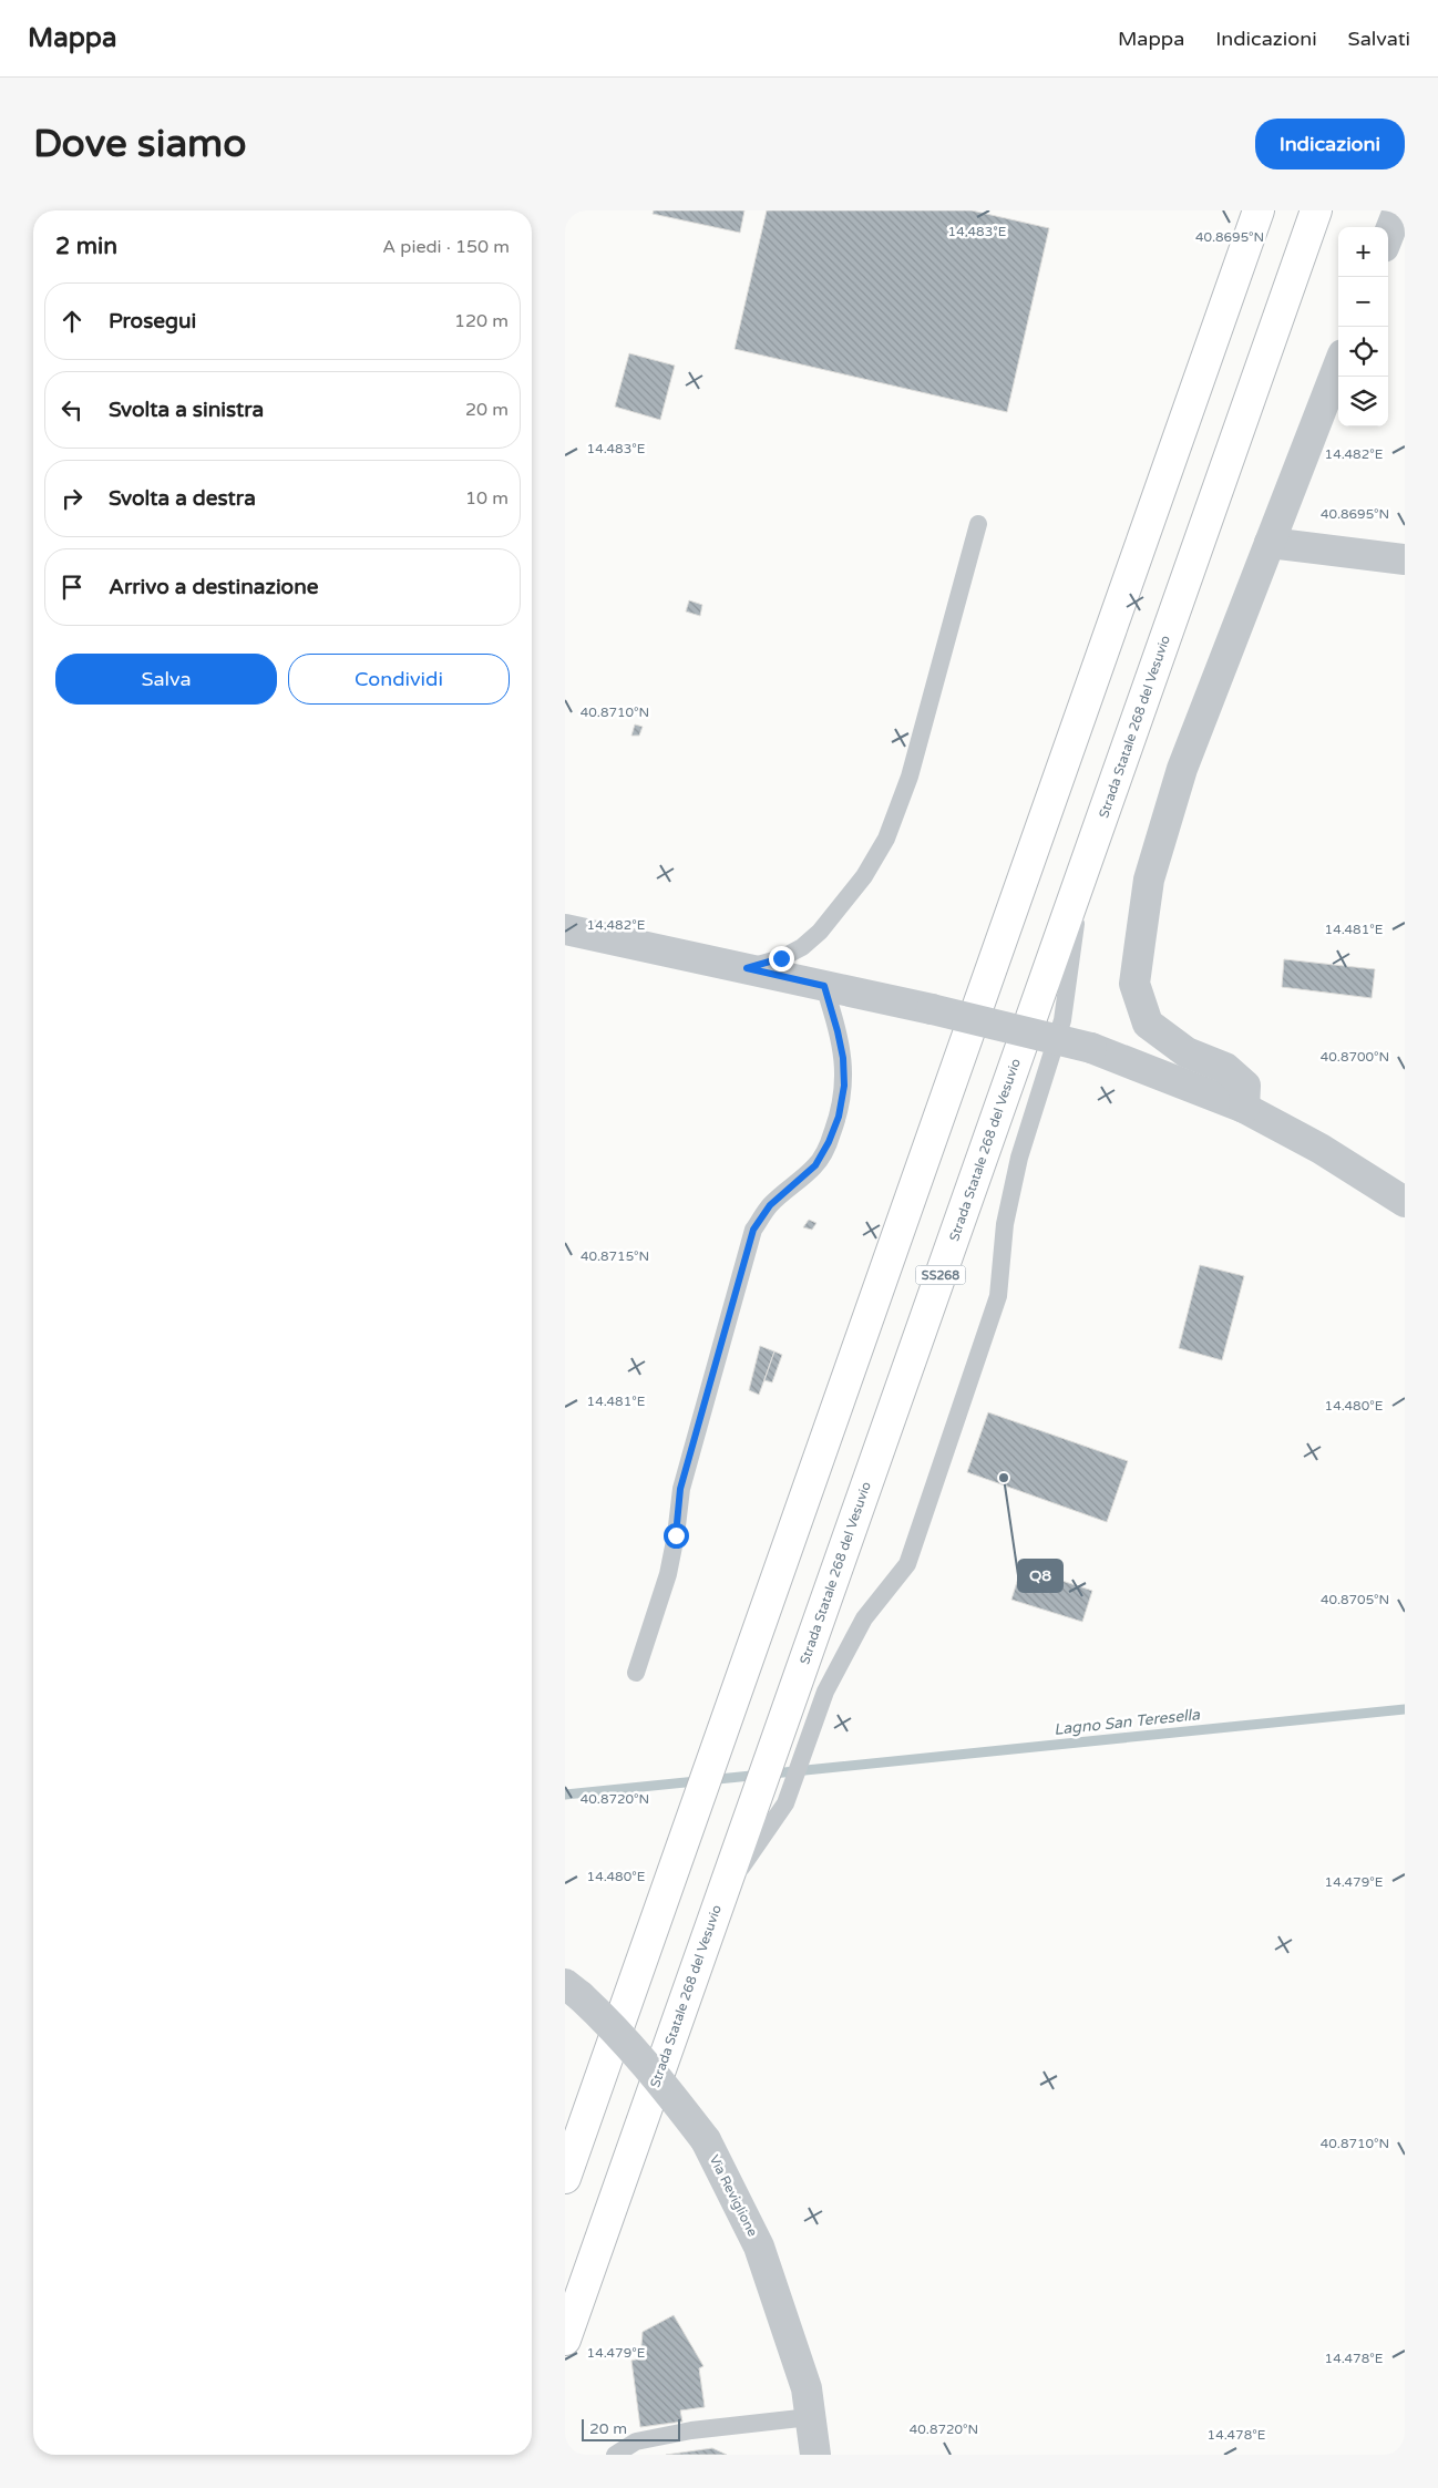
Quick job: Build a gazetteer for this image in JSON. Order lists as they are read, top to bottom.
{
  "streets": {
    "highway": ["Strada Statale 268 del Vesuvio", "SS268"],
    "street": ["Via Reviglione"]
  },
  "water": ["Lagno San Teresella"],
  "places": ["Q8"],
  "scale_bar": "20 m",
  "page": {
    "header": "Mappa",
    "nav": ["Mappa", "Indicazioni", "Salvati"],
    "buttons": [
      "Indicazioni",
      ["Salva", "Condividi"]
    ],
    "title": "Dove siamo",
    "heading": ["2 min", "A piedi · 150 m"],
    "map_buttons": ["+", "−"],
    "list": [
      ["Prosegui", "120 m"],
      ["Svolta a sinistra", "20 m"],
      ["Svolta a destra", "10 m"],
      "Arrivo a destinazione"
    ],
    "scale": "20 m"
  },
  "coordinates": [
    "14.483°E",
    "40.8695°N",
    "14.482°E",
    "40.8710°N",
    "14.481°E",
    "40.8700°N",
    "40.8715°N",
    "14.480°E",
    "40.8705°N",
    "40.8720°N",
    "14.479°E",
    "14.478°E"
  ]
}
